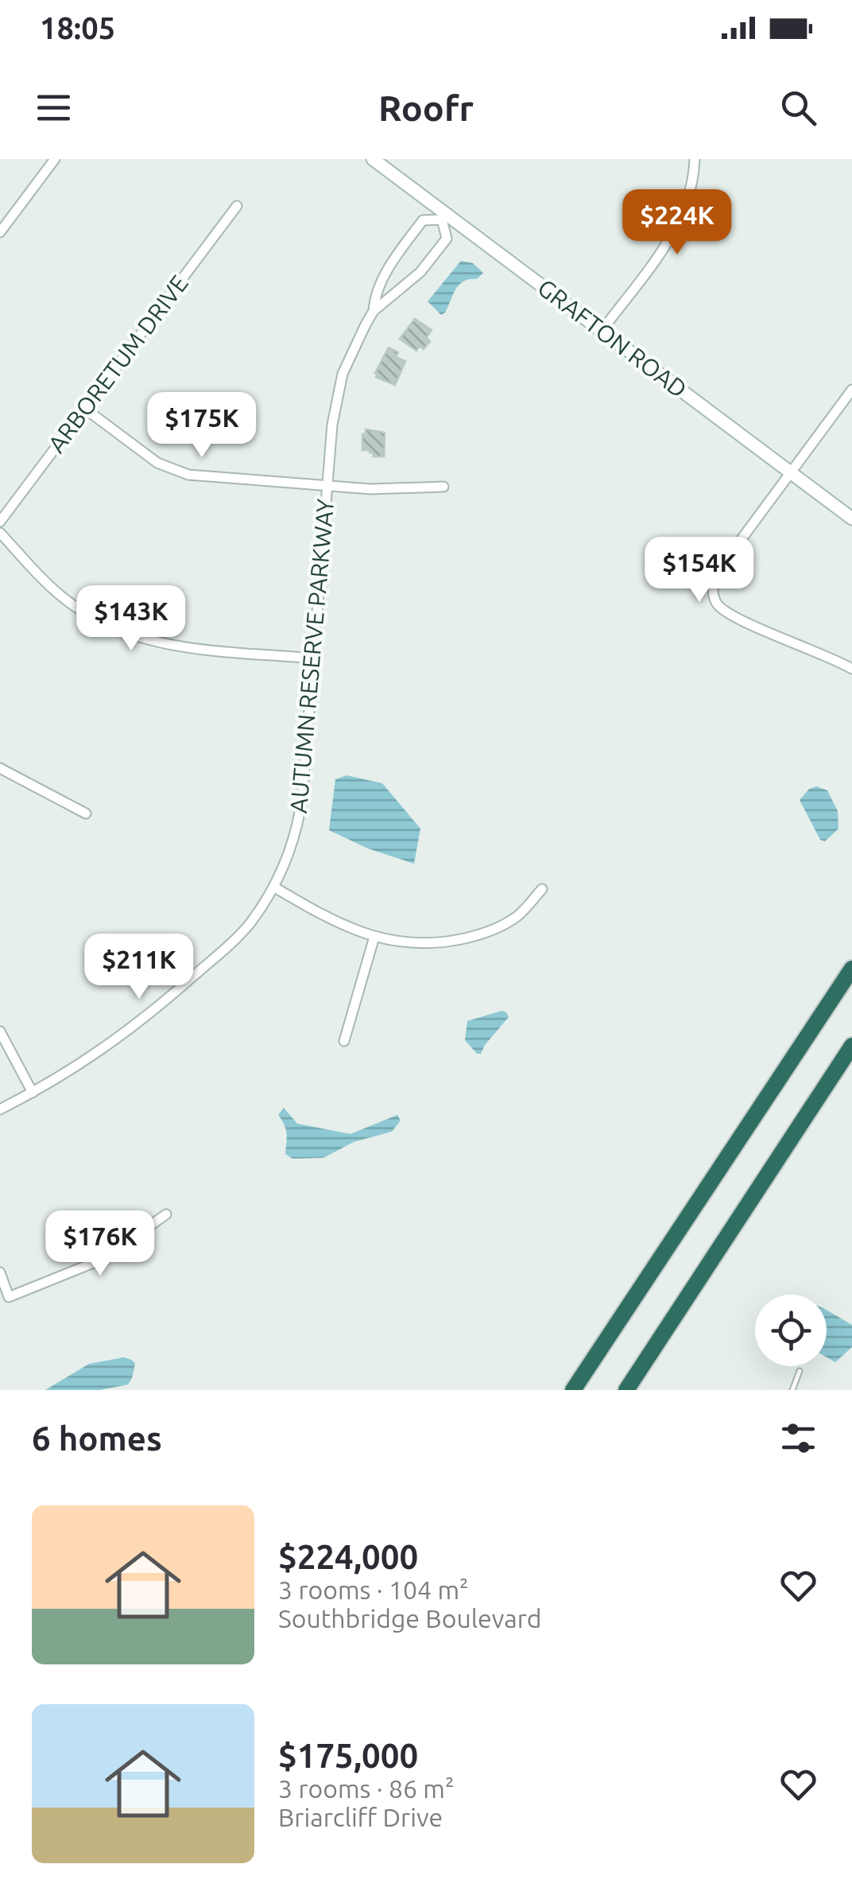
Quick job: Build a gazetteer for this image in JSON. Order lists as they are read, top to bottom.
{
  "streets": {
    "street": ["GRAFTON ROAD", "ARBORETUM DRIVE", "AUTUMN RESERVE PARKWAY"]
  },
  "crossings": [
    ["GRAFTON ROAD", "AUTUMN RESERVE PARKWAY"]
  ],
  "page": {
    "status": "18:05",
    "header": "Roofr",
    "price": [
      "$224K",
      "$175K",
      "$154K",
      "$143K",
      "$211K",
      "$176K"
    ],
    "heading": "6 homes",
    "list": [
      {
        "name": "$224,000",
        "note": "3 rooms · 104 m² · Southbridge Boulevard"
      },
      {
        "name": "$175,000",
        "note": "3 rooms · 86 m² · Briarcliff Drive"
      }
    ]
  }
}
